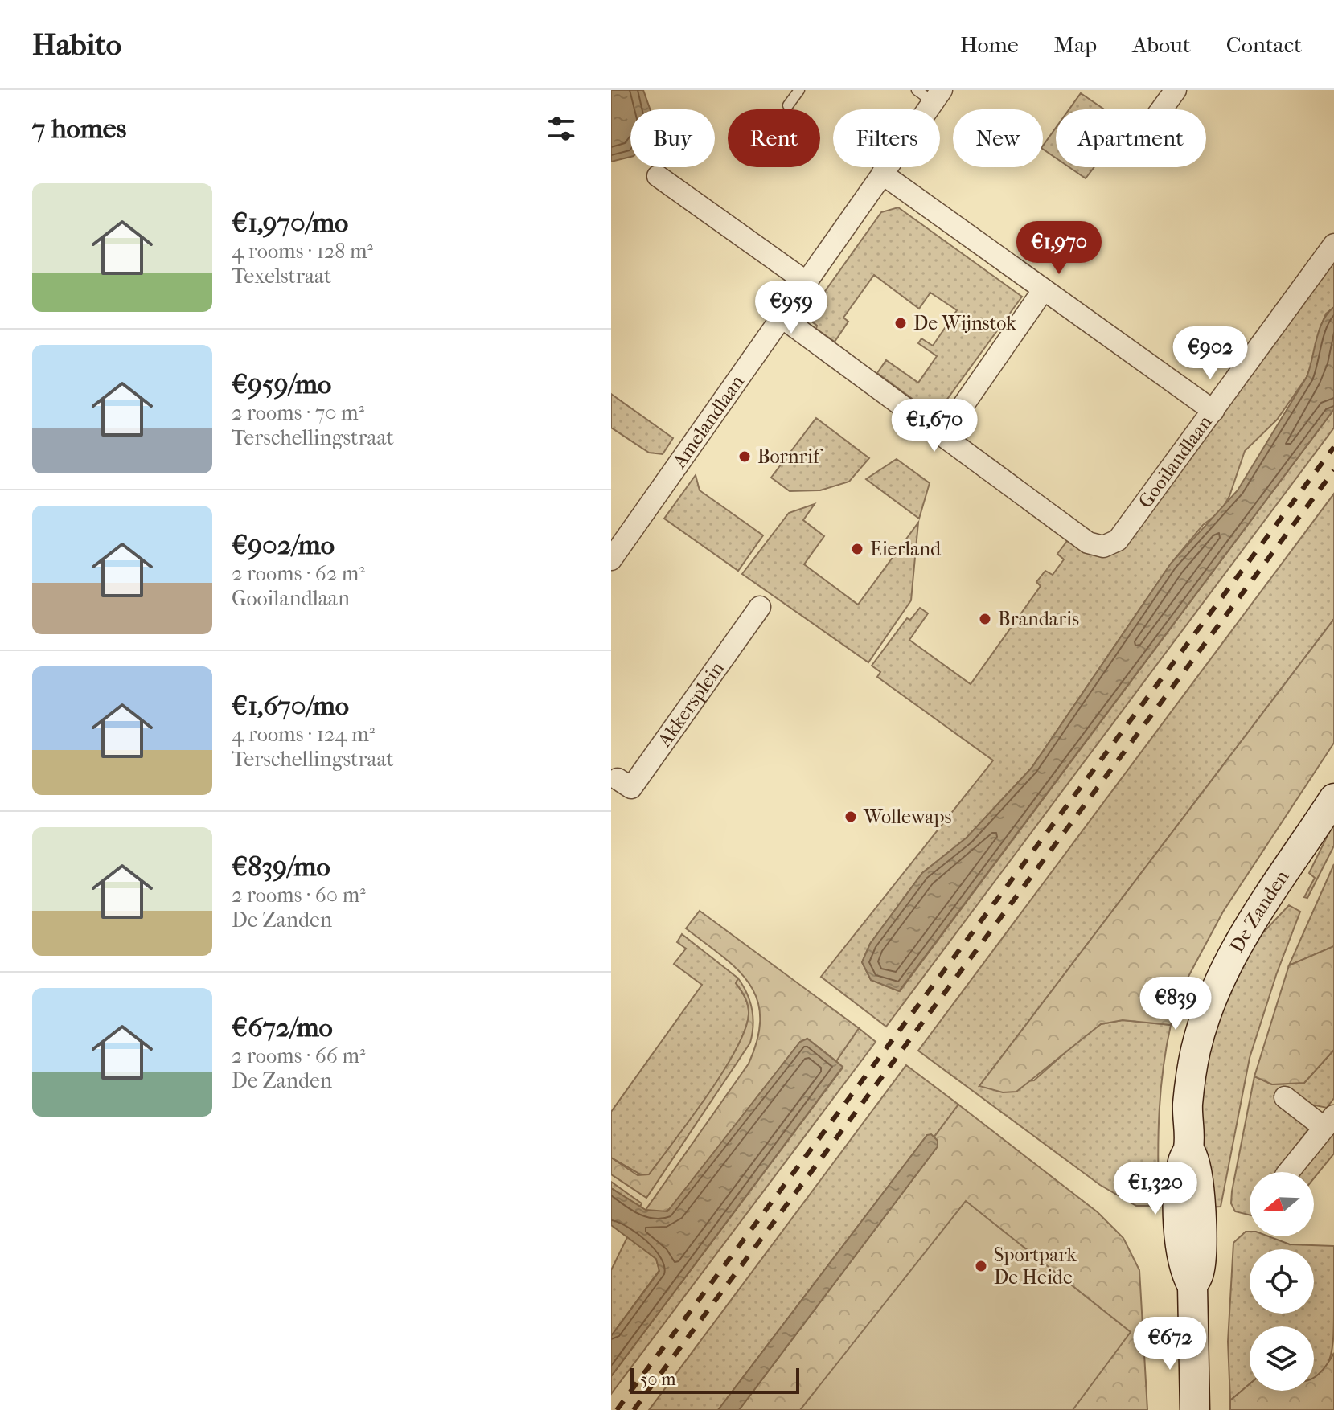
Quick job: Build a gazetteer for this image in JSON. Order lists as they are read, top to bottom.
{
  "streets": {
    "main road": ["De Zanden"],
    "street": ["Amelandlaan", "Gooilandlaan", "Akkersplein"]
  },
  "places": [
    "De Wijnstok",
    "Bornrif",
    "Eierland",
    "Brandaris",
    "Wollewaps",
    "Sportpark De Heide"
  ],
  "scale_bar": "50 m",
  "north": "left",
  "page": {
    "header": "Habito",
    "nav": [
      "Home",
      "Map",
      "About",
      "Contact"
    ],
    "heading": "7 homes",
    "chip": [
      "Buy",
      "Rent",
      "Filters",
      "New",
      "Apartment"
    ],
    "list": [
      {
        "name": "€1,970/mo",
        "note": "4 rooms · 128 m² · Texelstraat"
      },
      {
        "name": "€959/mo",
        "note": "2 rooms · 70 m² · Terschellingstraat"
      },
      {
        "name": "€902/mo",
        "note": "2 rooms · 62 m² · Gooilandlaan"
      },
      {
        "name": "€1,670/mo",
        "note": "4 rooms · 124 m² · Terschellingstraat"
      },
      {
        "name": "€839/mo",
        "note": "2 rooms · 60 m² · De Zanden"
      },
      {
        "name": "€672/mo",
        "note": "2 rooms · 66 m² · De Zanden"
      }
    ],
    "price": [
      "€1,970",
      "€959",
      "€902",
      "€1,670",
      "€839",
      "€1,320",
      "€672"
    ],
    "scale": "50 m"
  }
}
